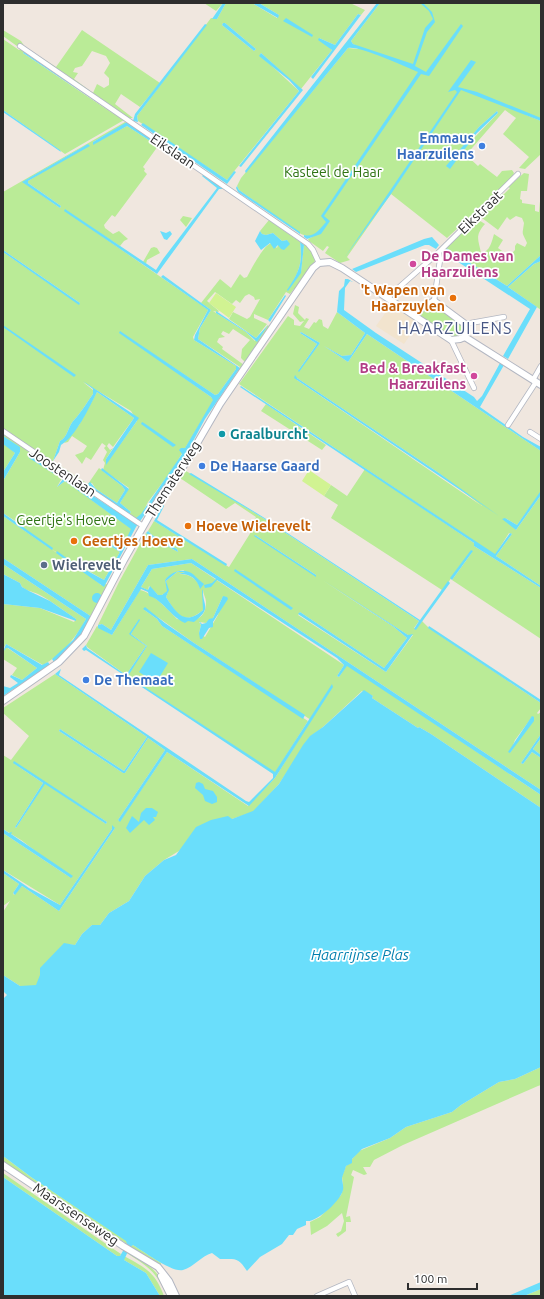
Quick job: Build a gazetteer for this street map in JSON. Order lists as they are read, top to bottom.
{
  "streets": {
    "street": [
      "Eikslaan",
      "Eikstraat",
      "Joostenlaan",
      "Thematerweg",
      "Maarssenseweg"
    ]
  },
  "crossings": [
    ["Eikslaan", "Thematerweg"],
    ["Joostenlaan", "Thematerweg"]
  ],
  "districts": ["HAARZUILENS"],
  "water": ["Haarrijnse Plas"],
  "parks": ["Kasteel de Haar", "Geertje's Hoeve"],
  "places": [
    "Emmaus Haarzuilens",
    "De Dames van Haarzuilens",
    "'t Wapen van Haarzuylen",
    "Bed & Breakfast Haarzuilens",
    "Graalburcht",
    "De Haarse Gaard",
    "Hoeve Wielrevelt",
    "Geertjes Hoeve",
    "Wielrevelt",
    "De Themaat"
  ],
  "scale_bar": "100 m"
}
